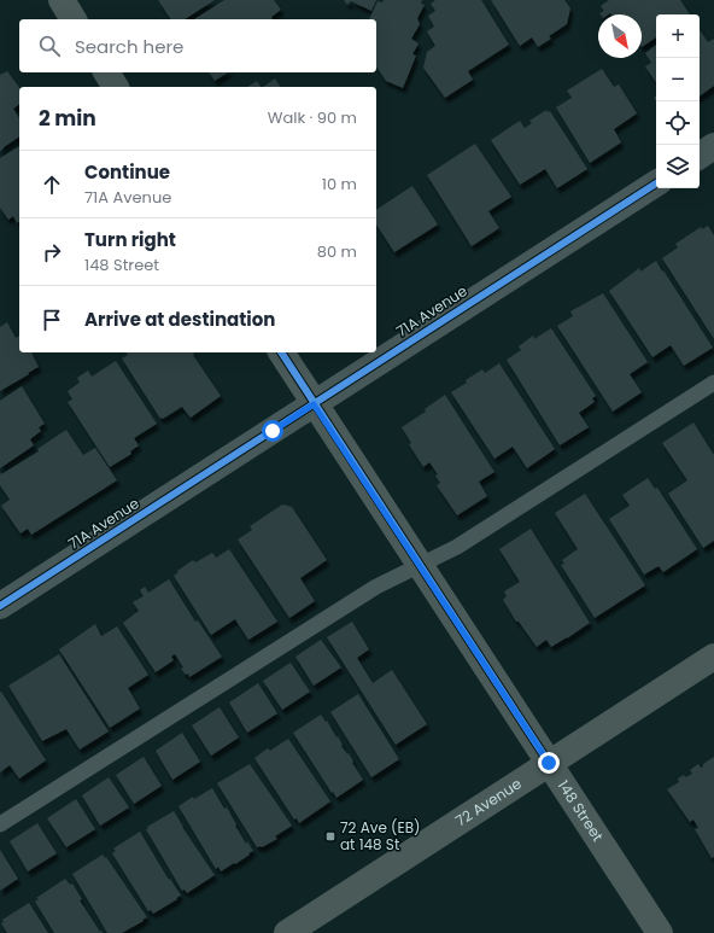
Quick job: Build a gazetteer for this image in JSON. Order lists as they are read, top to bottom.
{
  "streets": {
    "street": ["71A Avenue", "72 Avenue", "148 Street"]
  },
  "crossings": [
    ["71A Avenue", "148 Street"],
    ["72 Avenue", "148 Street"]
  ],
  "places": {
    "transit": ["72 Ave (EB) at 148 St"]
  },
  "north": "bottom right",
  "page": {
    "map_buttons": ["+", "−"],
    "search": "Search here",
    "heading": ["2 min", "Walk · 90 m"],
    "list": [
      ["Continue", "71A Avenue", "10 m"],
      ["Turn right", "148 Street", "80 m"],
      "Arrive at destination"
    ]
  }
}
